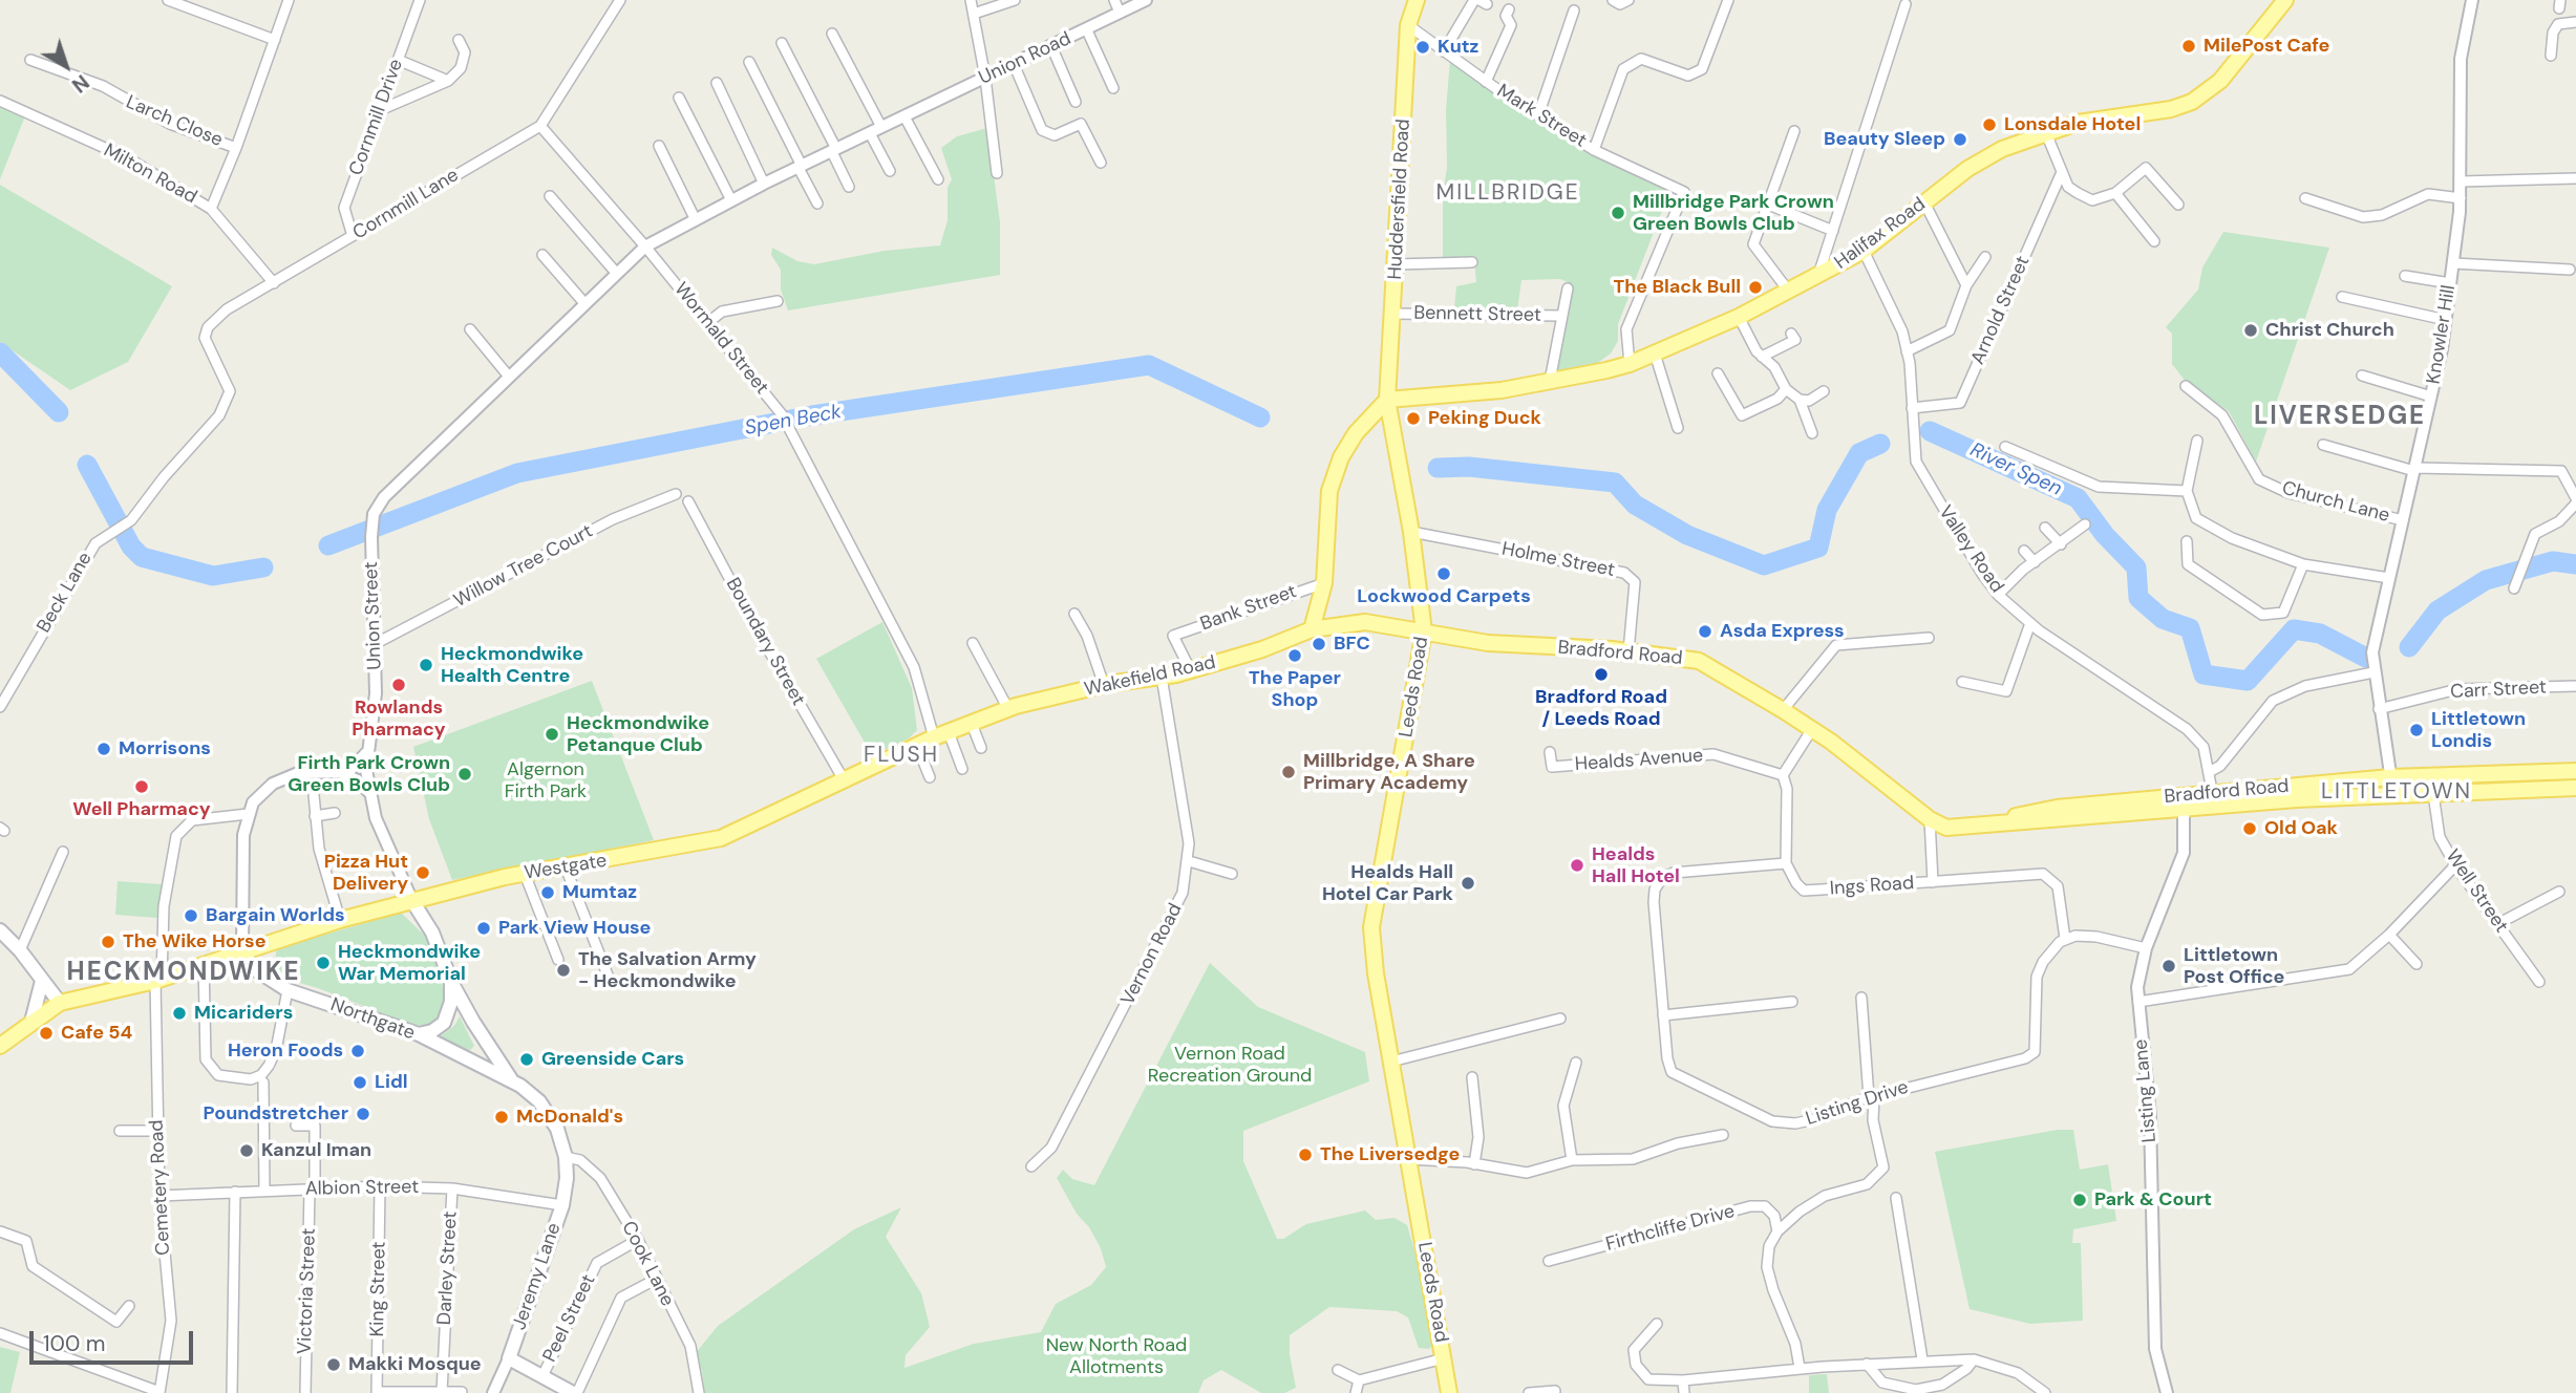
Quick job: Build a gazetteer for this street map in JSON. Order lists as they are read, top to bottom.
{
  "streets": {
    "main road": [
      "Huddersfield Road",
      "Halifax Road",
      "Bradford Road",
      "Wakefield Road",
      "Leeds Road",
      "Westgate",
      "Northgate",
      "Jeremy Lane"
    ],
    "street": [
      "Union Road",
      "Mark Street",
      "Cornmill Drive",
      "Larch Close",
      "Milton Road",
      "Cornmill Lane",
      "Arnold Street",
      "Bennett Street",
      "Knowler Hill",
      "Wormald Street",
      "Church Lane",
      "Valley Road",
      "Holme Street",
      "Willow Tree Court",
      "Beck Lane",
      "Bank Street",
      "Union Street",
      "Boundary Street",
      "Carr Street",
      "Healds Avenue",
      "Ings Road",
      "Well Street",
      "Vernon Road",
      "Listing Lane",
      "Listing Drive",
      "Cemetery Road",
      "Albion Street",
      "Firthcliffe Drive",
      "Cook Lane",
      "Darley Street",
      "King Street",
      "Victoria Street",
      "Peel Street"
    ]
  },
  "crossings": [
    ["Union Road", "Wormald Street"],
    ["Union Road", "Union Street"],
    ["Mark Street", "Huddersfield Road"],
    ["Mark Street", "Halifax Road"],
    ["Cornmill Drive", "Cornmill Lane"],
    ["Milton Road", "Cornmill Lane"],
    ["Huddersfield Road", "Halifax Road"],
    ["Huddersfield Road", "Bennett Street"],
    ["Huddersfield Road", "Leeds Road"],
    ["Cornmill Lane", "Wormald Street"],
    ["Cornmill Lane", "Beck Lane"],
    ["Halifax Road", "Valley Road"],
    ["Halifax Road", "Leeds Road"],
    ["Arnold Street", "Valley Road"],
    ["Knowler Hill", "Church Lane"],
    ["Knowler Hill", "Bradford Road"],
    ["Knowler Hill", "Carr Street"],
    ["Wormald Street", "Union Street"],
    ["Wormald Street", "Wakefield Road"],
    ["Valley Road", "Bradford Road"],
    ["Holme Street", "Bradford Road"],
    ["Holme Street", "Leeds Road"],
    ["Willow Tree Court", "Union Street"],
    ["Bank Street", "Wakefield Road"],
    ["Union Street", "Westgate"],
    ["Boundary Street", "Westgate"],
    ["Bradford Road", "Wakefield Road"],
    ["Bradford Road", "Leeds Road"],
    ["Bradford Road", "Well Street"],
    ["Bradford Road", "Listing Lane"],
    ["Wakefield Road", "Westgate"],
    ["Wakefield Road", "Vernon Road"],
    ["Westgate", "Northgate"],
    ["Westgate", "Cemetery Road"],
    ["Ings Road", "Listing Drive"],
    ["Cemetery Road", "Albion Street"],
    ["Albion Street", "Darley Street"],
    ["Albion Street", "Jeremy Lane"],
    ["Albion Street", "King Street"],
    ["Albion Street", "Victoria Street"],
    ["Cook Lane", "Jeremy Lane"],
    ["Cook Lane", "Peel Street"]
  ],
  "districts": [
    "MILLBRIDGE",
    "LIVERSEDGE",
    "FLUSH",
    "LITTLETOWN",
    "HECKMONDWIKE"
  ],
  "water": ["Spen Beck", "River Spen"],
  "parks": ["Algernon Firth Park", "Vernon Road Recreation Ground", "New North Road Allotments"],
  "places": [
    "MilePost Cafe",
    "Kutz",
    "Lonsdale Hotel",
    "Beauty Sleep",
    "Millbridge Park Crown Green Bowls Club",
    "The Black Bull",
    "Christ Church",
    "Peking Duck",
    "Lockwood Carpets",
    "Asda Express",
    "BFC",
    "The Paper Shop",
    "Heckmondwike Health Centre",
    "Bradford Road / Leeds Road",
    "Rowlands Pharmacy",
    "Littletown Londis",
    "Heckmondwike Petanque Club",
    "Morrisons",
    "Millbridge, A Share Primary Academy",
    "Firth Park Crown Green Bowls Club",
    "Well Pharmacy",
    "Old Oak",
    "Healds Hall Hotel",
    "Pizza Hut Delivery",
    "Healds Hall Hotel Car Park",
    "Mumtaz",
    "Bargain Worlds",
    "Park View House",
    "The Wike Horse",
    "Heckmondwike War Memorial",
    "Littletown Post Office",
    "The Salvation Army - Heckmondwike",
    "Micariders",
    "Cafe 54",
    "Heron Foods",
    "Greenside Cars",
    "Lidl",
    "Poundstretcher",
    "McDonald's",
    "Kanzul Iman",
    "The Liversedge",
    "Park & Court",
    "Makki Mosque"
  ],
  "scale_bar": "100 m",
  "north": "bottom right"
}
